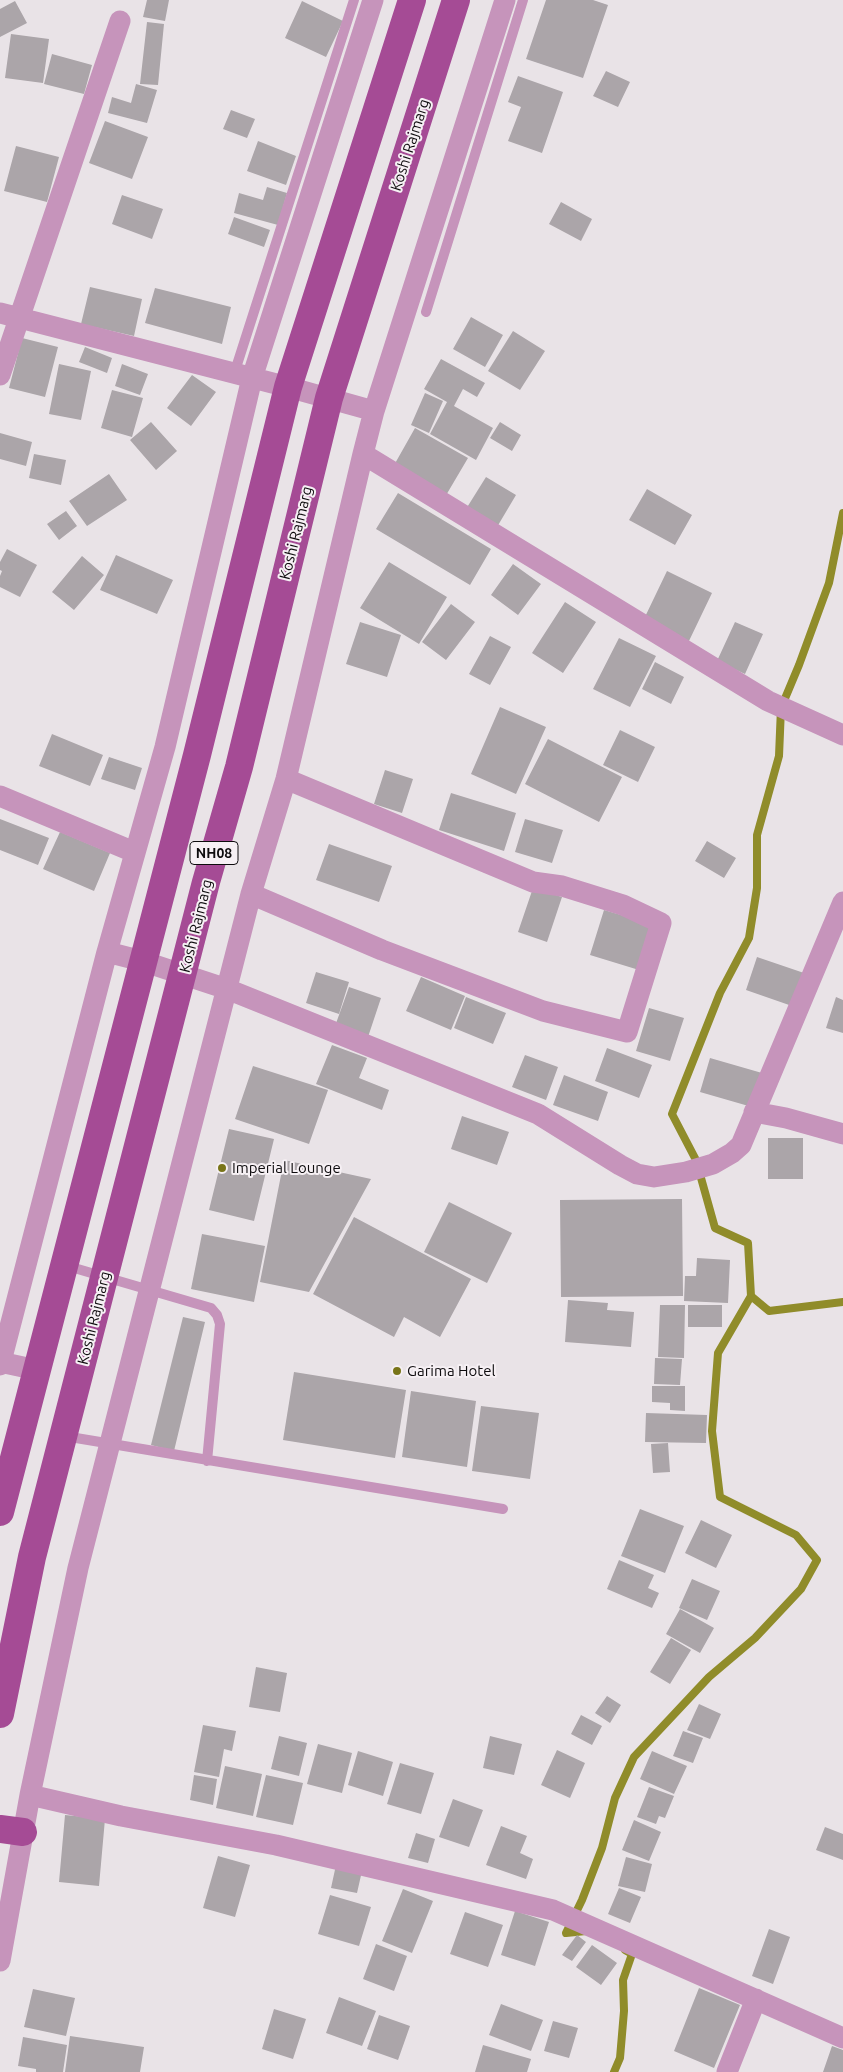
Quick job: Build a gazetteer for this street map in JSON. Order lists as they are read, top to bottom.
{
  "streets": {
    "main road": ["Koshi Rajmarg", "NH08"]
  },
  "places": ["Imperial Lounge", "Garima Hotel"]
}
